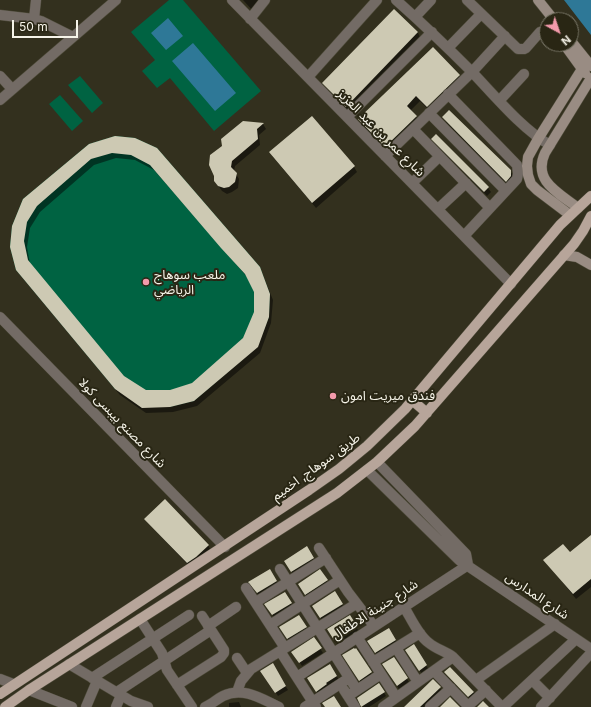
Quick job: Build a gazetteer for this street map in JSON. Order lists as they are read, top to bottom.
{
  "streets": {
    "main road": ["طريق سوهاج, اخميم"],
    "street": [
      "شارع عمر بن عبد العزيز",
      "شارع مصنع بيبسى كولا",
      "شارع المدارس",
      "شارع جنينة الاطفال"
    ]
  },
  "crossings": [
    ["شارع عمر بن عبد العزيز", "طريق سوهاج, اخميم"],
    ["شارع مصنع بيبسى كولا", "طريق سوهاج, اخميم"],
    ["شارع المدارس", "شارع جنينة الاطفال"]
  ],
  "places": ["ملعب سوهاج الرياضي", "فندق ميريت امون"],
  "scale_bar": "50 m",
  "north": "bottom right"
}
